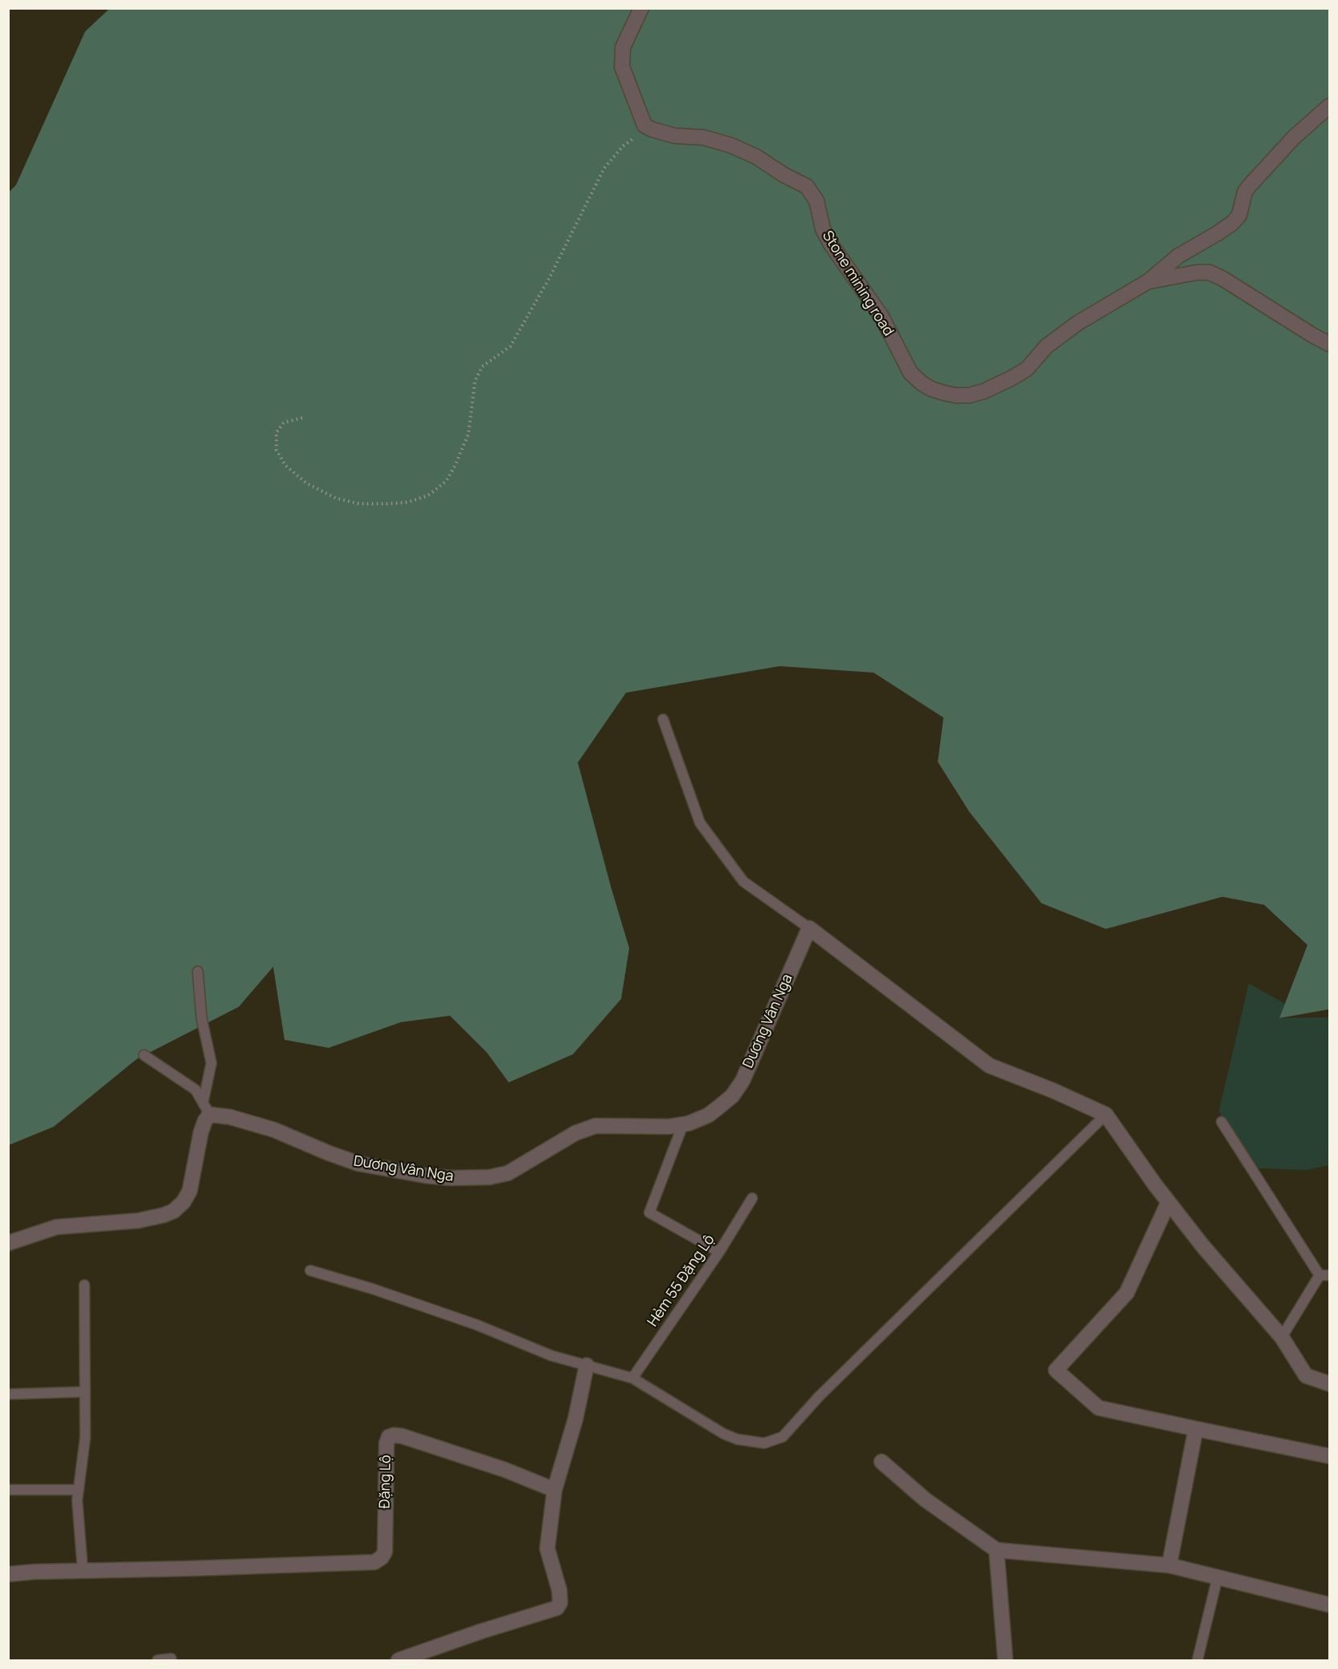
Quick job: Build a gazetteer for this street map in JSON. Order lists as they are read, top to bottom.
{
  "streets": {
    "street": ["Stone mining road", "Dương Vân Nga", "Đặng Lộ"],
    "lane": ["Hẻm 55 Đặng Lộ"]
  }
}
